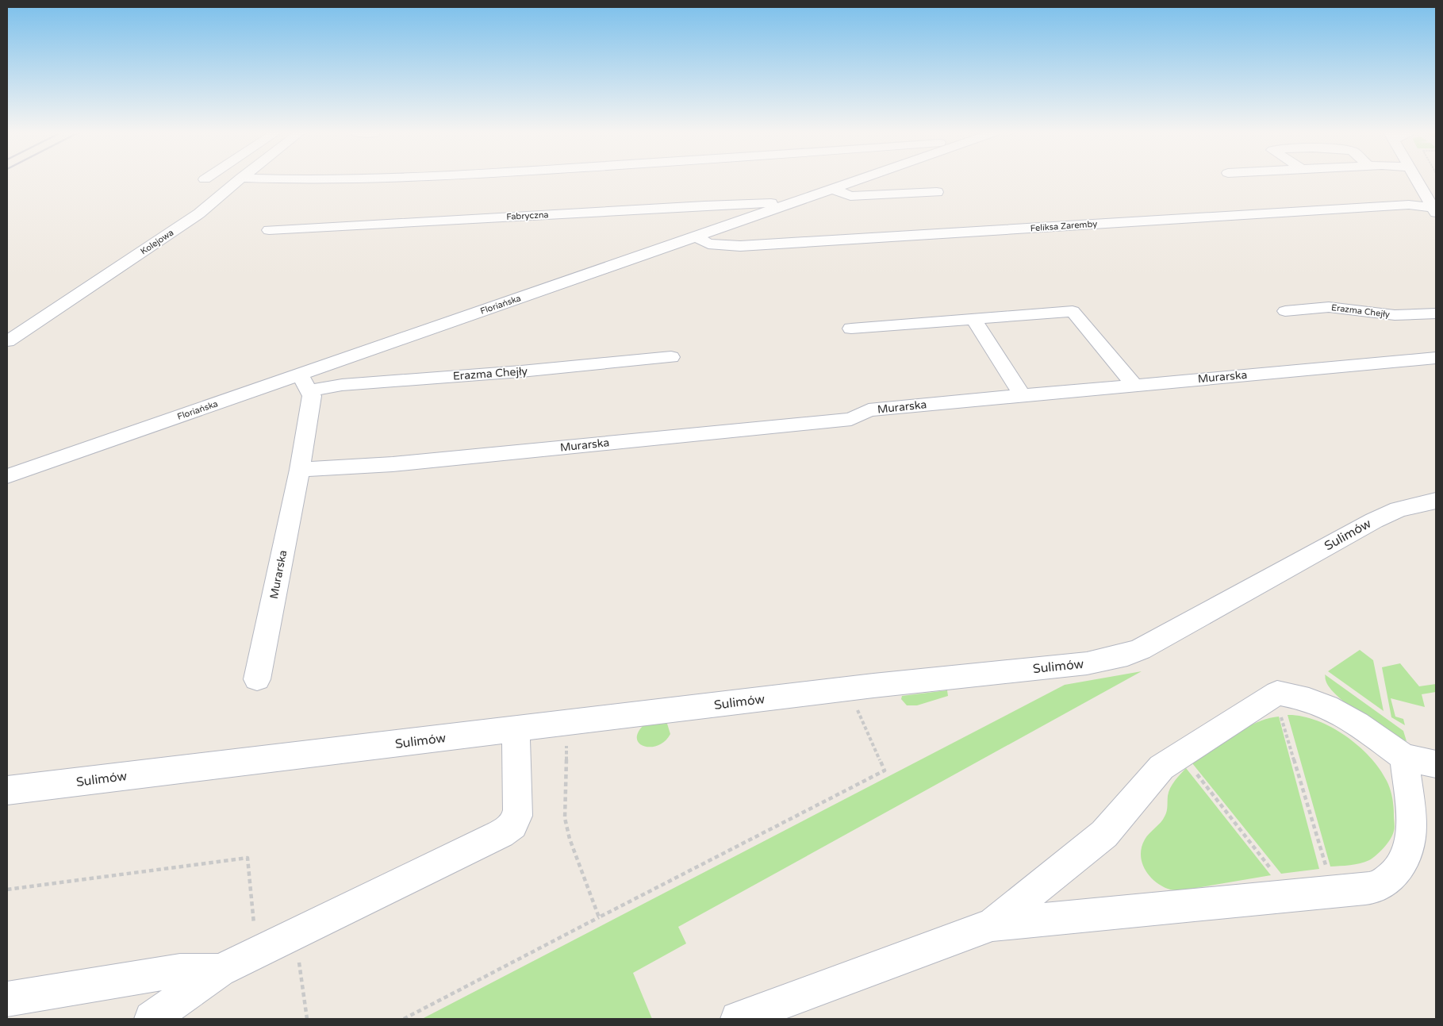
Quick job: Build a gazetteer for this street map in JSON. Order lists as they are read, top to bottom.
{
  "streets": {
    "street": [
      "Fabryczna",
      "Feliksa Zaremby",
      "Kolejowa",
      "Floriańska",
      "Erazma Chejły",
      "Murarska",
      "Sulimów"
    ]
  },
  "crossings": [
    ["Fabryczna", "Floriańska"],
    ["Feliksa Zaremby", "Floriańska"],
    ["Floriańska", "Erazma Chejły"],
    ["Floriańska", "Murarska"],
    ["Erazma Chejły", "Murarska"]
  ]
}
